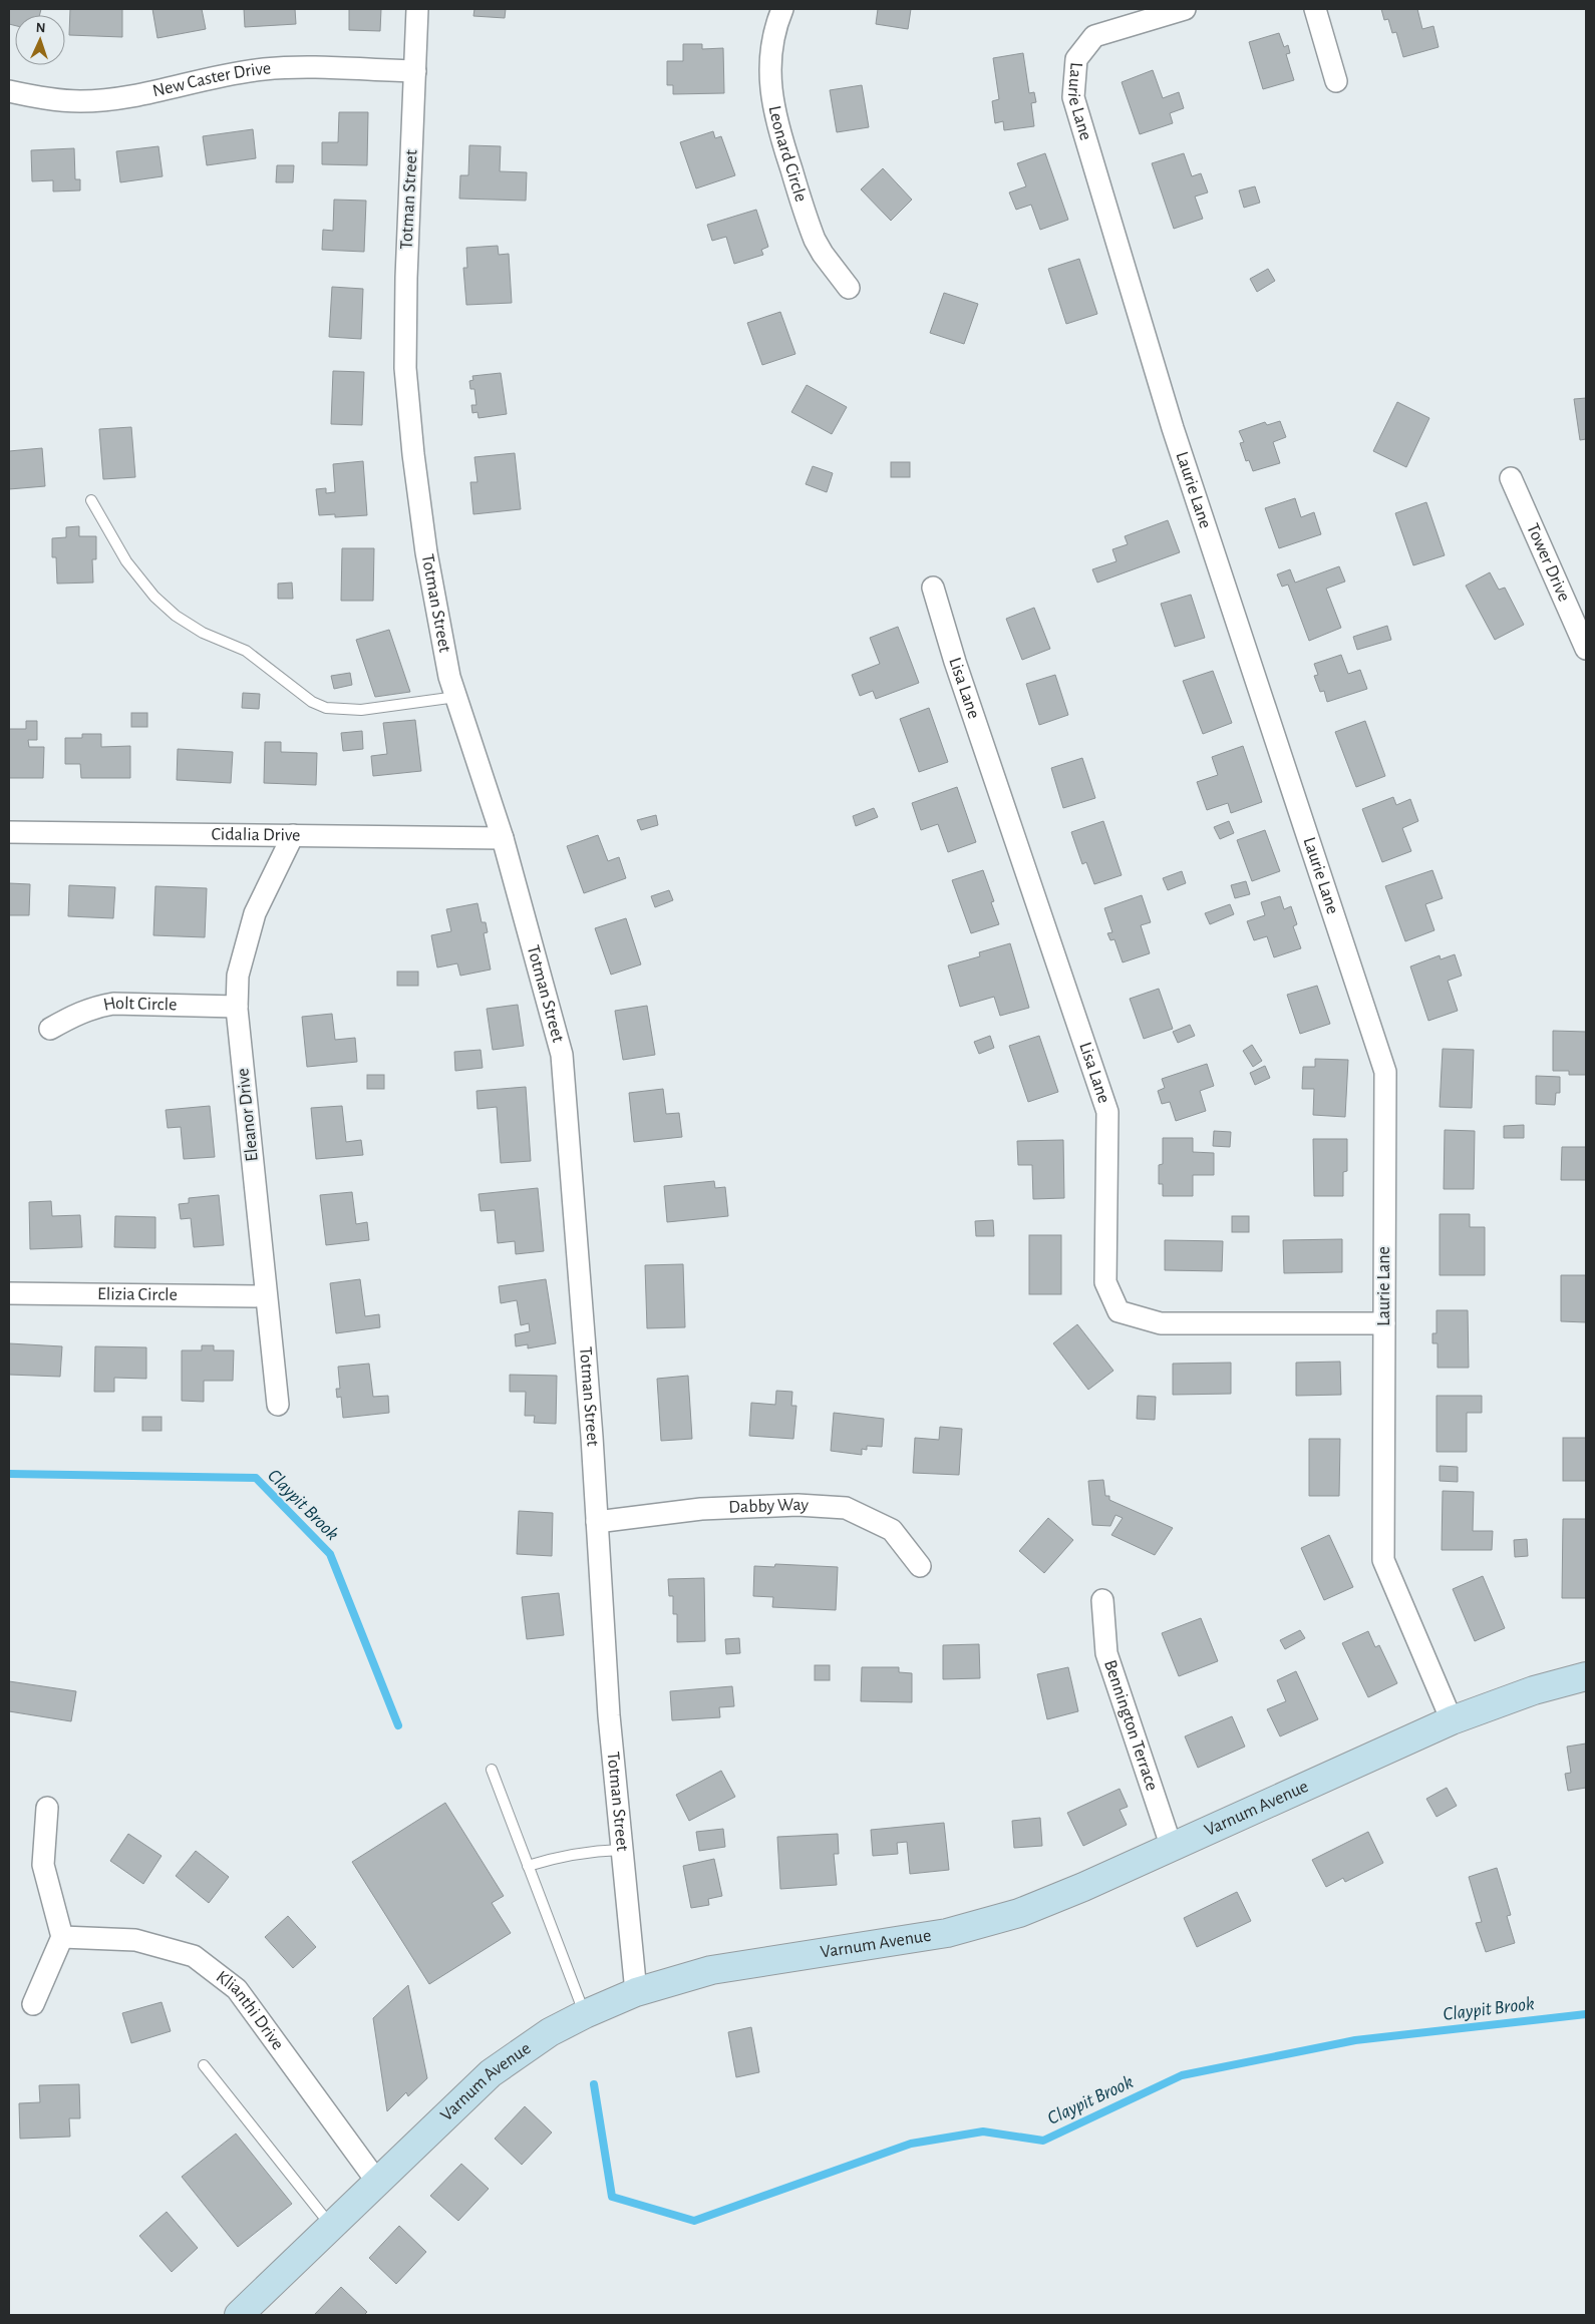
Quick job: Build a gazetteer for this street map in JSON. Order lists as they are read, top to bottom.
{
  "streets": {
    "main road": ["Varnum Avenue"],
    "street": [
      "New Caster Drive",
      "Laurie Lane",
      "Leonard Circle",
      "Totman Street",
      "Tower Drive",
      "Lisa Lane",
      "Cidalia Drive",
      "Holt Circle",
      "Eleanor Drive",
      "Elizia Circle",
      "Dabby Way",
      "Bennington Terrace",
      "Klianthi Drive"
    ]
  },
  "crossings": [
    ["New Caster Drive", "Totman Street"],
    ["Laurie Lane", "Lisa Lane"],
    ["Laurie Lane", "Varnum Avenue"],
    ["Totman Street", "Cidalia Drive"],
    ["Totman Street", "Dabby Way"],
    ["Totman Street", "Varnum Avenue"],
    ["Cidalia Drive", "Eleanor Drive"],
    ["Holt Circle", "Eleanor Drive"],
    ["Eleanor Drive", "Elizia Circle"],
    ["Bennington Terrace", "Varnum Avenue"],
    ["Varnum Avenue", "Klianthi Drive"]
  ],
  "water": ["Claypit Brook"],
  "north": "top"
}
